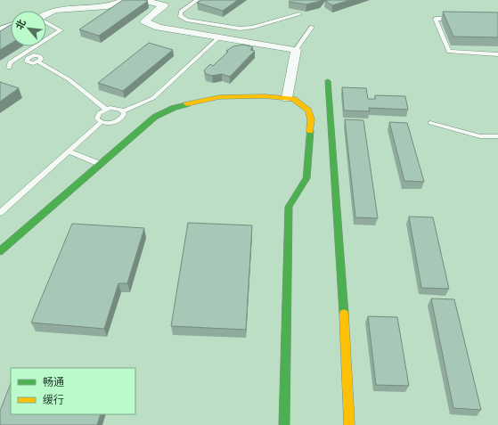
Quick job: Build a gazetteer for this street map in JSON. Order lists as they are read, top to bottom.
{
  "legend": ["畅通", "缓行"],
  "north": "top left"
}
